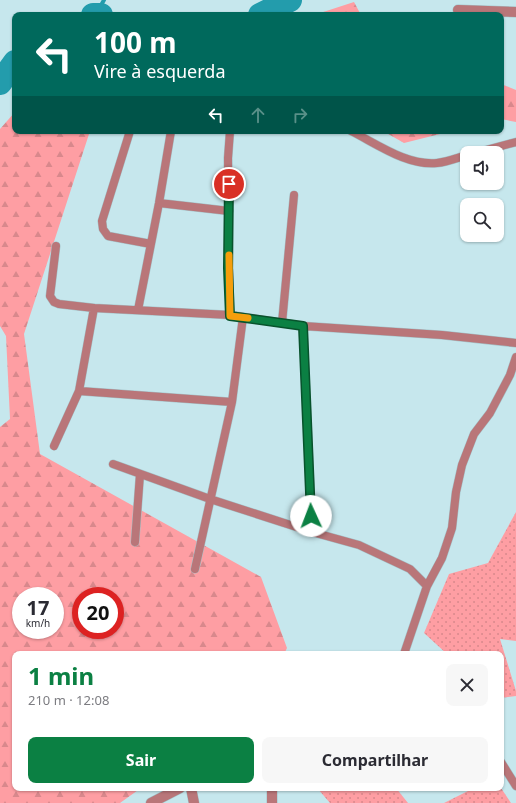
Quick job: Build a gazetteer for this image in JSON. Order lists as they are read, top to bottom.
{
  "page": {
    "turn": ["100 m", "Vire à esquerda"],
    "speed": "17 km/h",
    "limit": "20",
    "heading": ["1 min", "210 m · 12:08"],
    "buttons": ["Sair", "Compartilhar"]
  }
}
